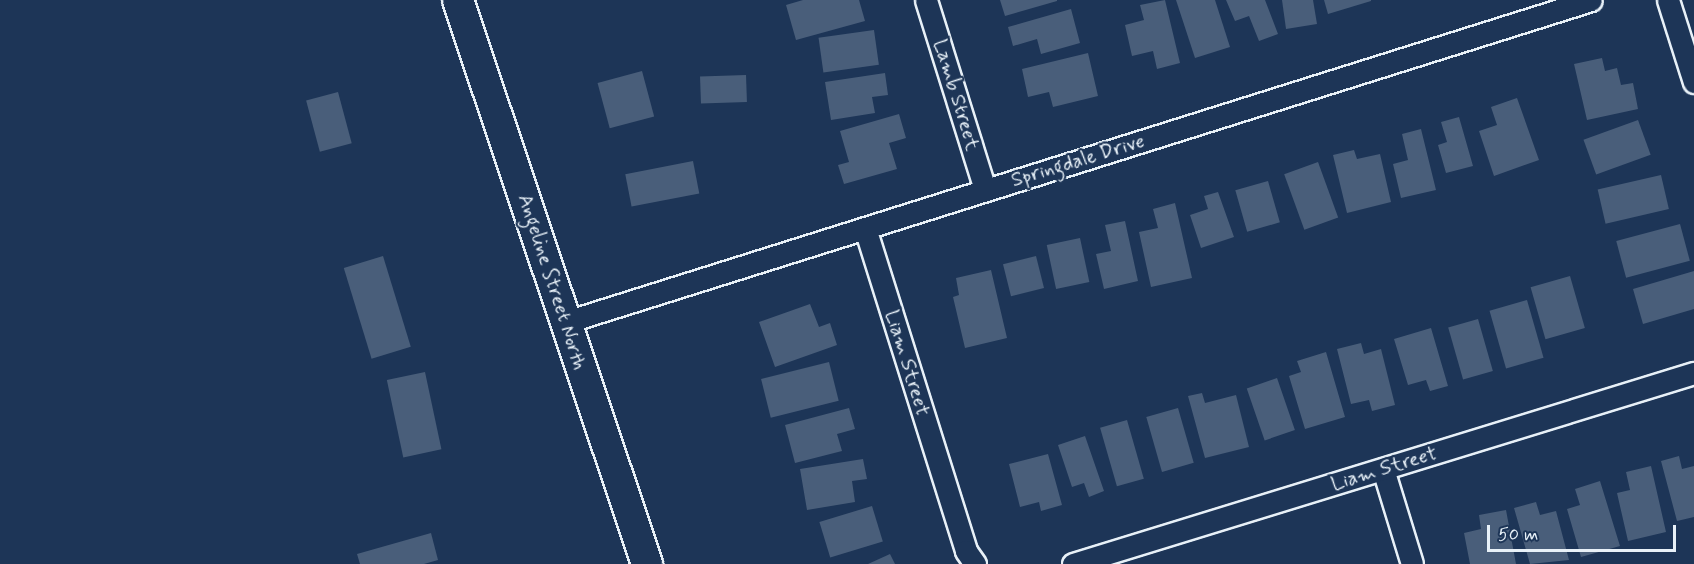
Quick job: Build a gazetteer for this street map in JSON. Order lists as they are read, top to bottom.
{
  "streets": {
    "main road": ["Angeline Street North"],
    "street": ["Lamb Street", "Springdale Drive", "Liam Street"]
  },
  "crossings": [
    ["Lamb Street", "Springdale Drive"],
    ["Springdale Drive", "Angeline Street North"],
    ["Springdale Drive", "Liam Street"]
  ],
  "scale_bar": "50 m"
}
